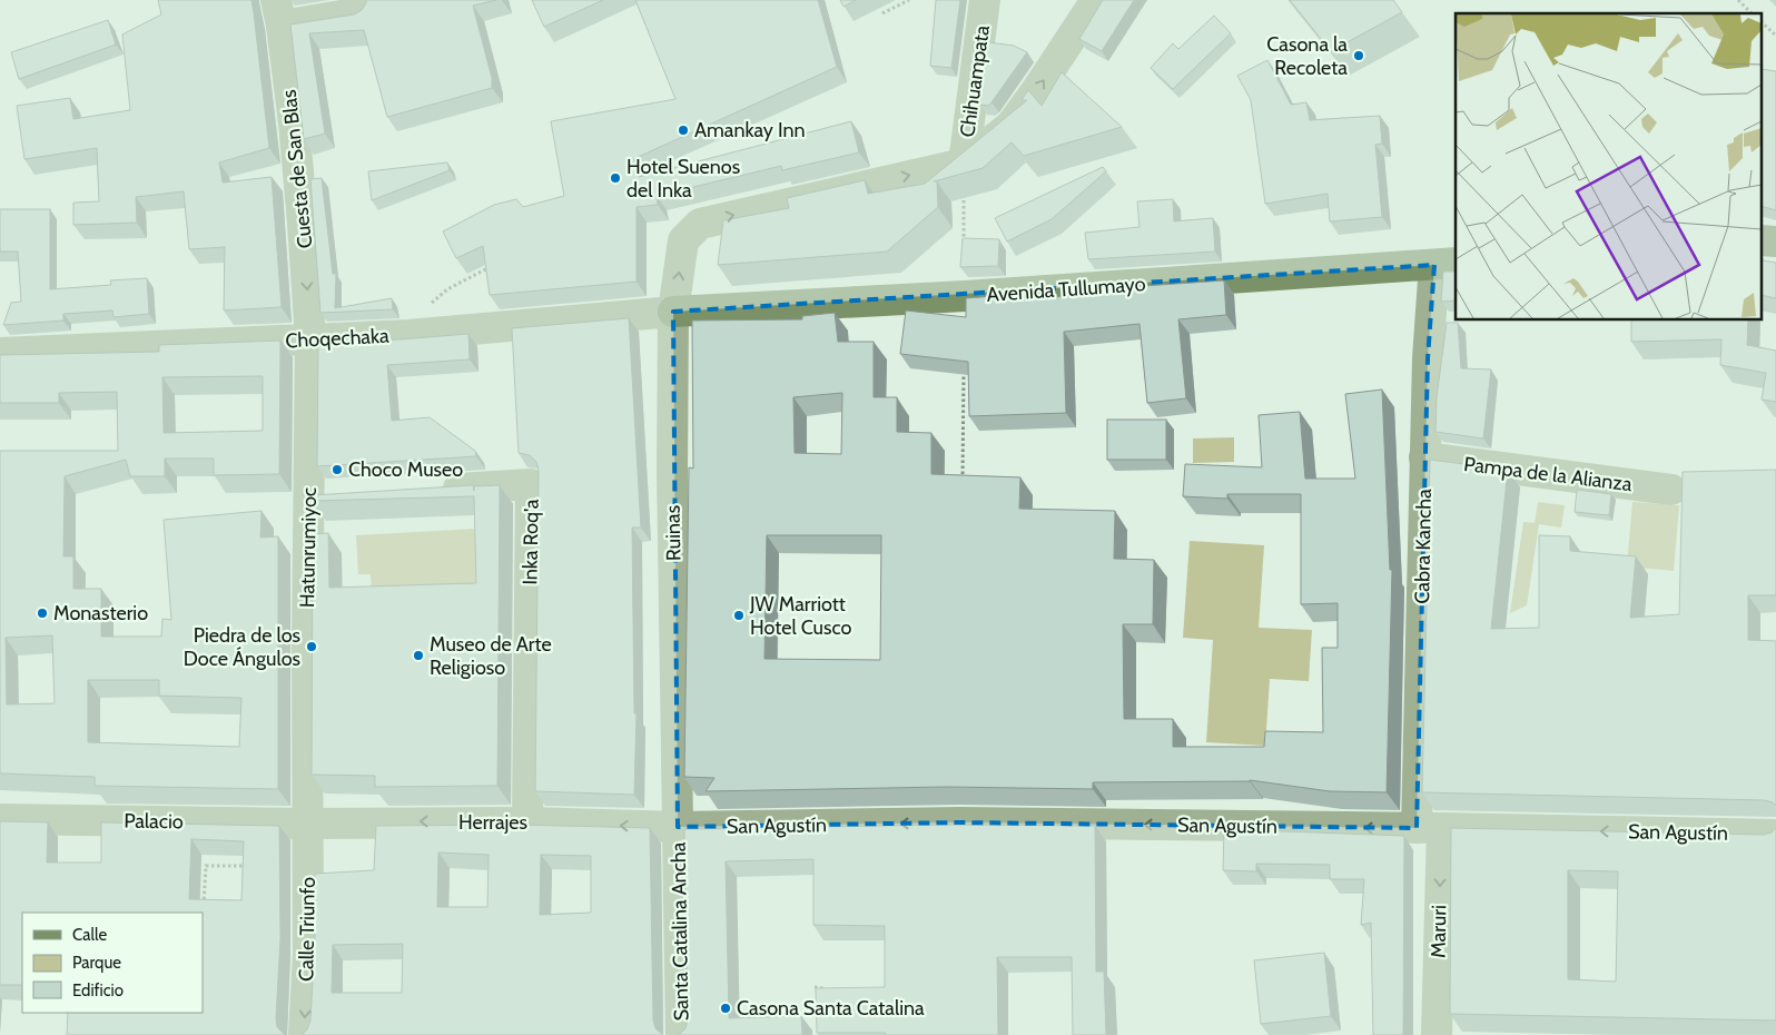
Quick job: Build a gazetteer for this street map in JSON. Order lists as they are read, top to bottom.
{
  "streets": {
    "street": [
      "Chihuampata",
      "Cuesta de San Blas",
      "Avenida Tullumayo",
      "Choqechaka",
      "Pampa de la Alianza",
      "Ruinas",
      "Inka Roq'a",
      "Cabra Kancha",
      "Hatunrumiyoc",
      "Palacio",
      "Herrajes",
      "San Agustín",
      "Calle Triunfo",
      "Santa Catalina Ancha",
      "Maruri"
    ]
  },
  "crossings": [
    ["Chihuampata", "Ruinas"],
    ["Cuesta de San Blas", "Choqechaka"],
    ["Cuesta de San Blas", "Hatunrumiyoc"],
    ["Avenida Tullumayo", "Choqechaka"],
    ["Avenida Tullumayo", "Ruinas"],
    ["Avenida Tullumayo", "Cabra Kancha"],
    ["Choqechaka", "Ruinas"],
    ["Choqechaka", "Hatunrumiyoc"],
    ["Pampa de la Alianza", "Cabra Kancha"],
    ["Ruinas", "Herrajes"],
    ["Ruinas", "San Agustín"],
    ["Ruinas", "Santa Catalina Ancha"],
    ["Inka Roq'a", "Herrajes"],
    ["Cabra Kancha", "San Agustín"],
    ["Cabra Kancha", "Maruri"],
    ["Hatunrumiyoc", "Palacio"],
    ["Hatunrumiyoc", "Herrajes"],
    ["Hatunrumiyoc", "Calle Triunfo"],
    ["Palacio", "Herrajes"],
    ["Palacio", "Calle Triunfo"],
    ["Herrajes", "San Agustín"],
    ["Herrajes", "Calle Triunfo"],
    ["Herrajes", "Santa Catalina Ancha"],
    ["San Agustín", "Santa Catalina Ancha"],
    ["San Agustín", "Maruri"]
  ],
  "one_way": [
    "Cuesta de San Blas",
    "Ruinas",
    "Herrajes",
    "San Agustín",
    "Calle Triunfo",
    "Maruri"
  ],
  "places": [
    "Casona la Recoleta",
    "Amankay Inn",
    "Hotel Suenos del Inka",
    "Choco Museo",
    "Monasterio",
    "JW Marriott Hotel Cusco",
    "Piedra de los Doce Ángulos",
    "Museo de Arte Religioso",
    "Casona Santa Catalina"
  ],
  "legend": ["Calle", "Parque", "Edificio"]
}
